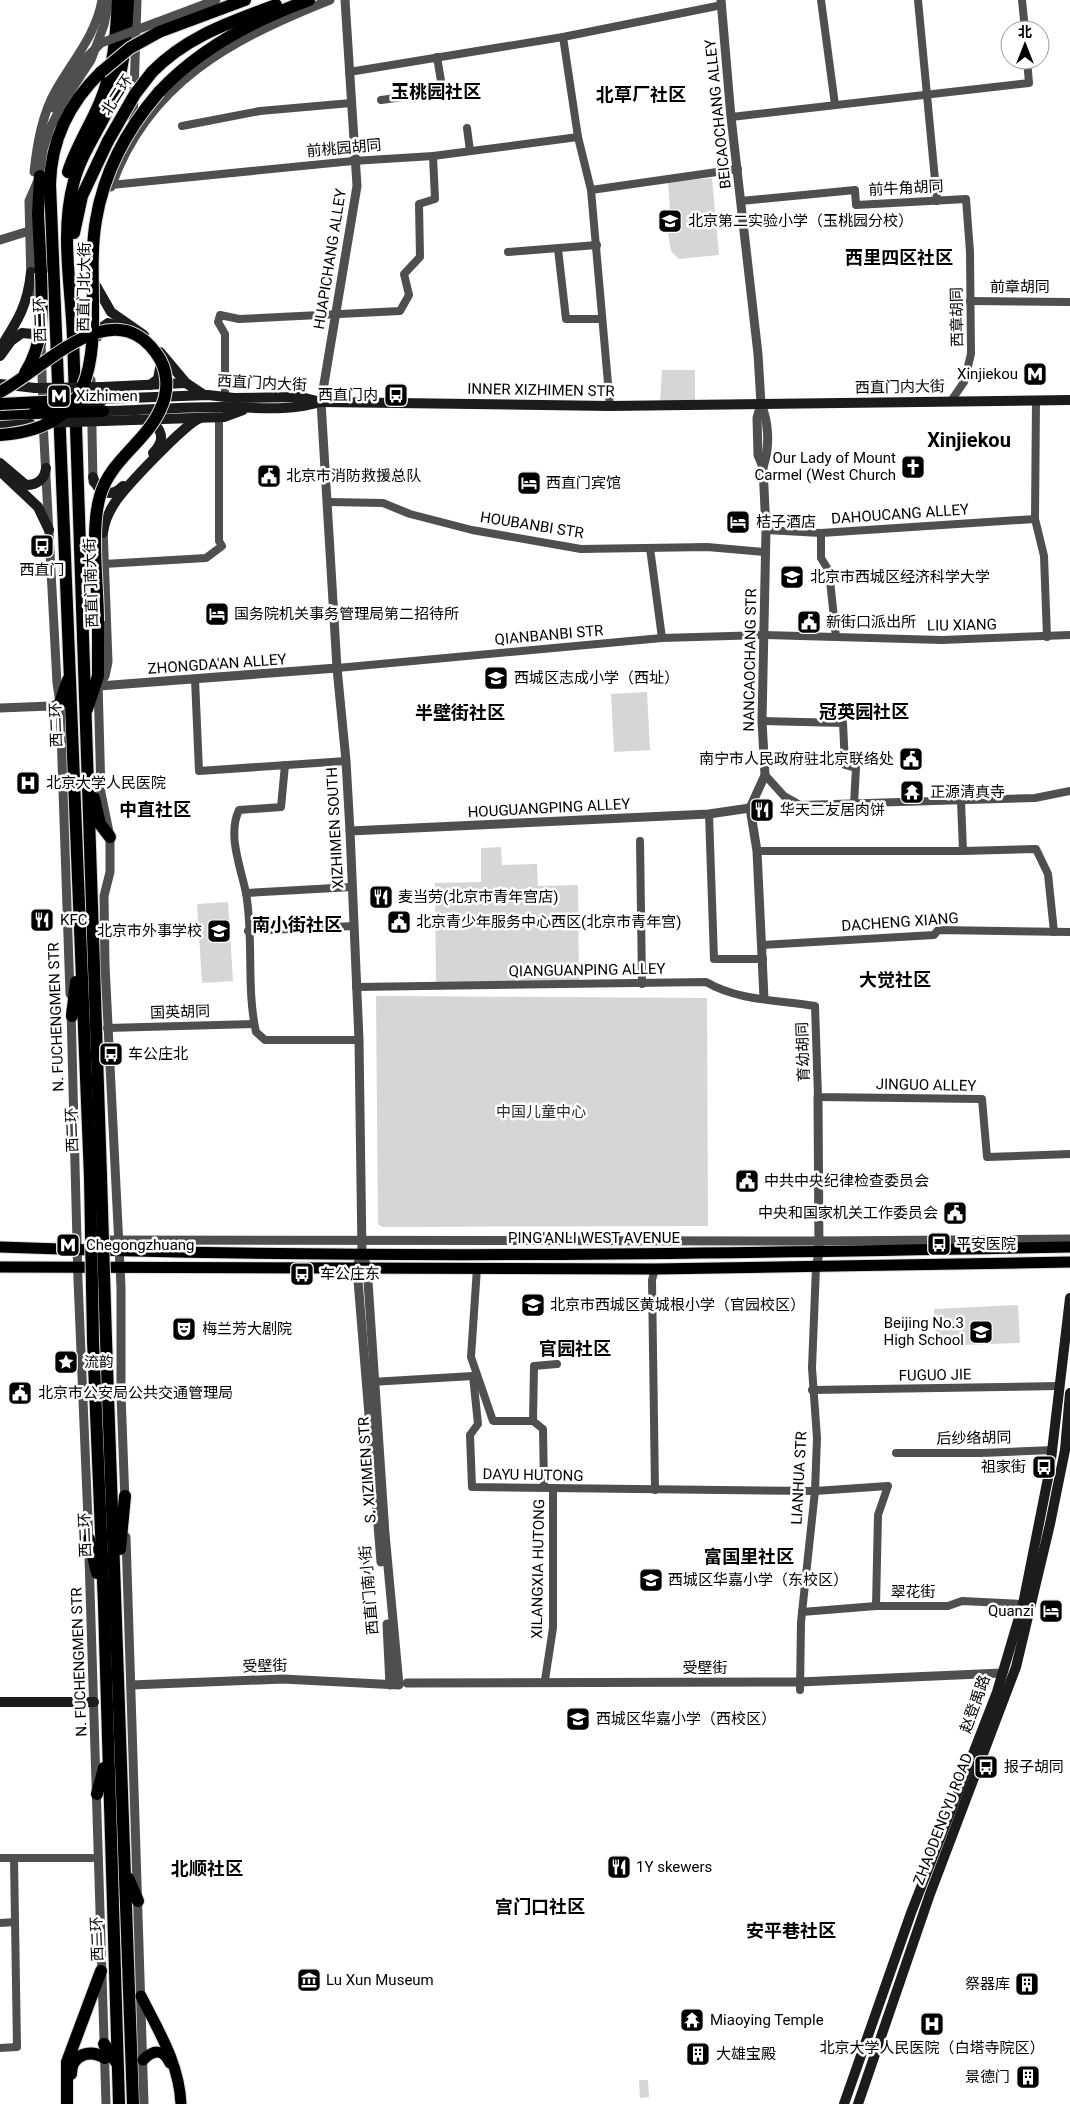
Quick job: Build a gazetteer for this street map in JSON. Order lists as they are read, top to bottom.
{
  "streets": {
    "highway": ["北二环", "西二环"],
    "main road": [
      "西直门内大街",
      "INNER XIZHIMEN STR",
      "PING'ANLI WEST AVENUE",
      "赵登禹路",
      "ZHAODENGYU ROAD"
    ],
    "street": [
      "BEICAOCHANG ALLEY",
      "前桃园胡同",
      "前牛角胡同",
      "HUAPICHANG ALLEY",
      "西直门北大街",
      "前章胡同",
      "西章胡同",
      "DAHOUCANG ALLEY",
      "HOUBANBI STR",
      "西直门南大街",
      "LIU XIANG",
      "QIANBANBI STR",
      "NANCAOCHANG STR",
      "ZHONGDA'AN ALLEY",
      "HOUGUANGPING ALLEY",
      "XIZHIMEN SOUTH",
      "DACHENG XIANG",
      "QIANGUANPING ALLEY",
      "国英胡同",
      "N. FUCHENGMEN STR",
      "育幼胡同",
      "JINGUO ALLEY",
      "FUGUO JIE",
      "后纱络胡同",
      "DAYU HUTONG",
      "LIANHUA STR",
      "XILANGXIA HUTONG",
      "西直门南小街",
      "翠花街",
      "受壁街"
    ]
  },
  "crossings": [
    ["北二环", "西二环"],
    ["BEICAOCHANG ALLEY", "前牛角胡同"],
    ["BEICAOCHANG ALLEY", "西直门内大街"],
    ["BEICAOCHANG ALLEY", "INNER XIZHIMEN STR"],
    ["BEICAOCHANG ALLEY", "NANCAOCHANG STR"],
    ["前桃园胡同", "HUAPICHANG ALLEY"],
    ["前桃园胡同", "西直门北大街"],
    ["前牛角胡同", "西章胡同"],
    ["HUAPICHANG ALLEY", "西直门内大街"],
    ["HUAPICHANG ALLEY", "INNER XIZHIMEN STR"],
    ["HUAPICHANG ALLEY", "XIZHIMEN SOUTH"],
    ["西直门北大街", "西直门南大街"],
    ["前章胡同", "西章胡同"],
    ["西章胡同", "西直门内大街"],
    ["西直门内大街", "INNER XIZHIMEN STR"],
    ["西直门内大街", "XIZHIMEN SOUTH"],
    ["INNER XIZHIMEN STR", "XIZHIMEN SOUTH"],
    ["DAHOUCANG ALLEY", "NANCAOCHANG STR"],
    ["HOUBANBI STR", "NANCAOCHANG STR"],
    ["HOUBANBI STR", "XIZHIMEN SOUTH"],
    ["西直门南大街", "ZHONGDA'AN ALLEY"],
    ["LIU XIANG", "QIANBANBI STR"],
    ["LIU XIANG", "NANCAOCHANG STR"],
    ["QIANBANBI STR", "NANCAOCHANG STR"],
    ["QIANBANBI STR", "ZHONGDA'AN ALLEY"],
    ["QIANBANBI STR", "XIZHIMEN SOUTH"],
    ["ZHONGDA'AN ALLEY", "XIZHIMEN SOUTH"],
    ["HOUGUANGPING ALLEY", "XIZHIMEN SOUTH"],
    ["XIZHIMEN SOUTH", "QIANGUANPING ALLEY"],
    ["XIZHIMEN SOUTH", "PING'ANLI WEST AVENUE"],
    ["XIZHIMEN SOUTH", "西直门南小街"],
    ["QIANGUANPING ALLEY", "育幼胡同"],
    ["N. FUCHENGMEN STR", "PING'ANLI WEST AVENUE"],
    ["育幼胡同", "JINGUO ALLEY"],
    ["PING'ANLI WEST AVENUE", "LIANHUA STR"],
    ["PING'ANLI WEST AVENUE", "西直门南小街"],
    ["FUGUO JIE", "LIANHUA STR"],
    ["FUGUO JIE", "赵登禹路"],
    ["后纱络胡同", "赵登禹路"],
    ["DAYU HUTONG", "LIANHUA STR"],
    ["DAYU HUTONG", "XILANGXIA HUTONG"],
    ["DAYU HUTONG", "西直门南小街"],
    ["DAYU HUTONG", "翠花街"],
    ["LIANHUA STR", "翠花街"],
    ["LIANHUA STR", "受壁街"],
    ["西直门南小街", "受壁街"],
    ["翠花街", "赵登禹路"],
    ["受壁街", "赵登禹路"]
  ],
  "districts": [
    "玉桃园社区",
    "北草厂社区",
    "西里四区社区",
    "Xinjiekou",
    "冠英园社区",
    "半壁街社区",
    "中直社区",
    "南小街社区",
    "大觉社区",
    "官园社区",
    "富国里社区",
    "北顺社区",
    "宫门口社区",
    "安平巷社区"
  ],
  "parks": ["中国儿童中心"],
  "places": {
    "school or university": [
      "北京第二实验小学（玉桃园分校）",
      "北京市西城区经济科学大学",
      "西城区志成小学（西址）",
      "北京市外事学校",
      "北京市西城区黄城根小学（官园校区）",
      "Beijing No.3 High School",
      "西城区华嘉小学（东校区）",
      "西城区华嘉小学（西校区）"
    ],
    "metro station": ["Xinjiekou", "Xizhimen", "Chegongzhuang"],
    "bus stop": [
      "西直门内",
      "西直门",
      "车公庄北",
      "平安医院",
      "车公庄东",
      "祖家街",
      "报子胡同"
    ],
    "church": ["Our Lady of Mount Carmel (West Church"],
    "public building": [
      "北京市消防救援总队",
      "新街口派出所",
      "南宁市人民政府驻北京联络处",
      "北京青少年服务中心西区(北京市青年宫)",
      "中共中央纪律检查委员会",
      "中央和国家机关工作委员会",
      "北京市公安局公共交通管理局"
    ],
    "hotel": [
      "西直门宾馆",
      "桔子酒店",
      "国务院机关事务管理局第二招待所",
      "Quanzi"
    ],
    "hospital": ["北京大学人民医院", "北京大学人民医院（白塔寺院区）"],
    "temple": ["正源清真寺", "Miaoying Temple"],
    "restaurant": [
      "华天二友居肉饼",
      "麦当劳(北京市青年宫店)",
      "KFC",
      "1Y skewers"
    ],
    "theatre": ["梅兰芳大剧院"],
    "place": ["流韵"],
    "museum": ["Lu Xun Museum"],
    "building": ["祭器库", "大雄宝殿", "景德门"]
  },
  "north": "top"
}
